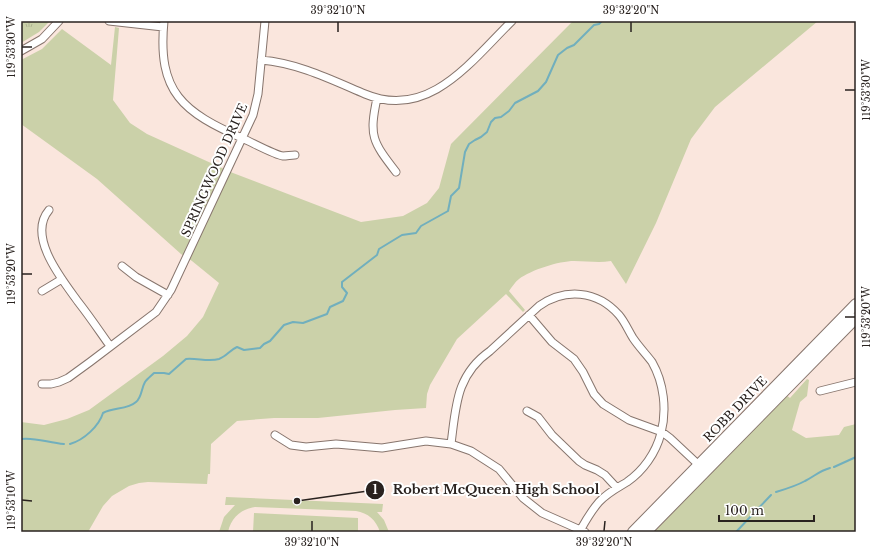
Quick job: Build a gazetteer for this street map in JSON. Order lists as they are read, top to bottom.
{
  "streets": {
    "street": ["SPRINGWOOD DRIVE", "ROBB DRIVE"]
  },
  "places": ["Robert McQueen High School"],
  "scale_bar": "100 m",
  "coordinates": [
    "39°32'10\"N",
    "39°32'20\"N",
    "119°53'30\"W",
    "119°53'20\"W",
    "119°53'10\"W"
  ]
}
